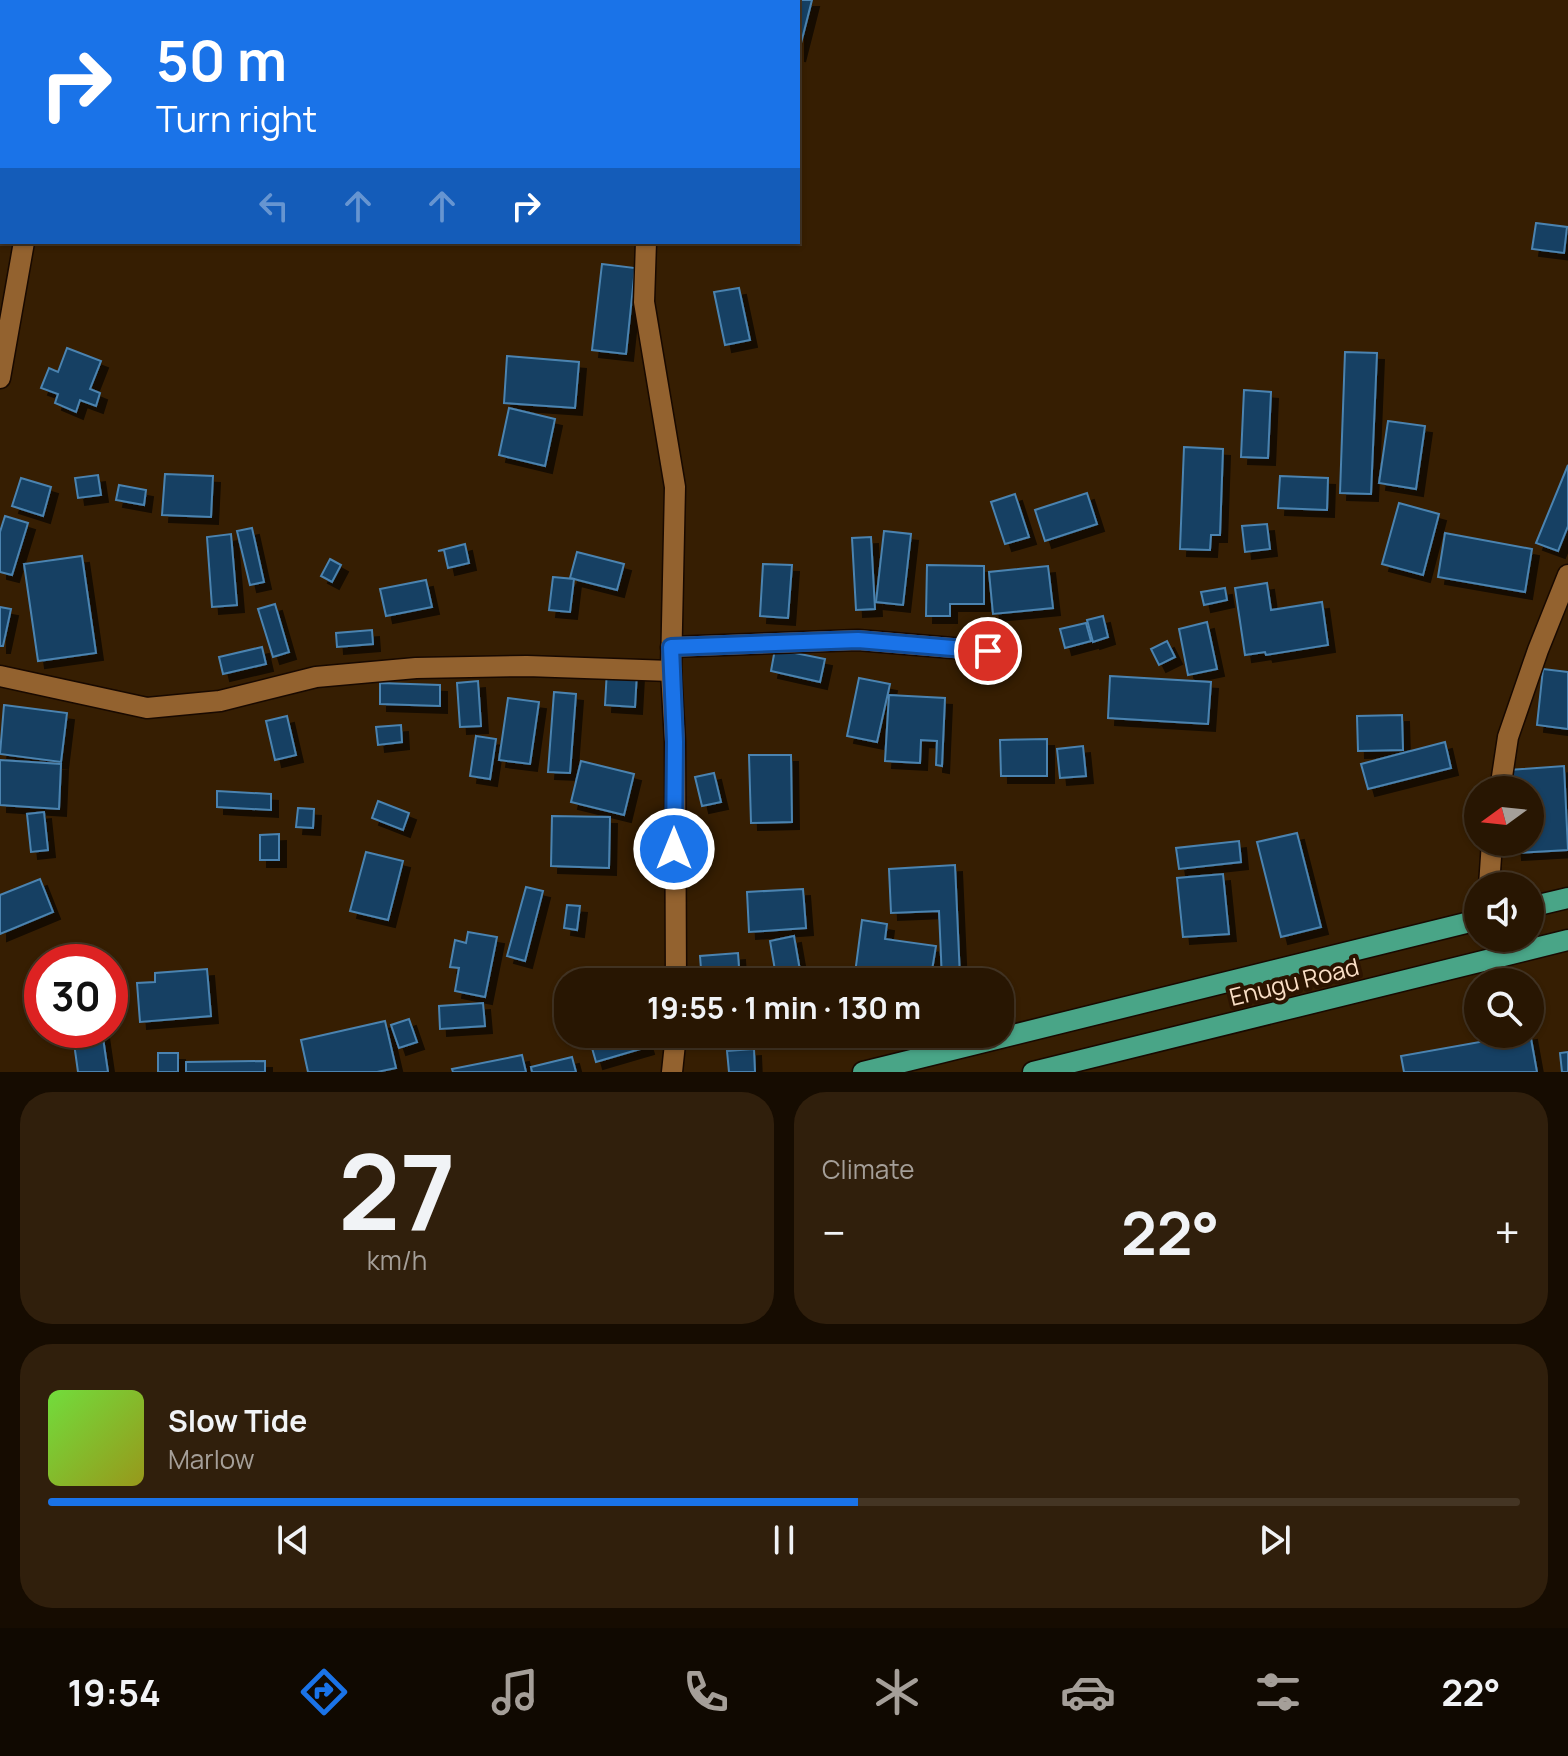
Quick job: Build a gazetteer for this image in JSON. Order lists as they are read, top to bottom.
{
  "streets": {
    "main road": ["Enugu Road"]
  },
  "north": "left",
  "page": {
    "turn": ["50 m", "Turn right"],
    "limit": "30",
    "trip": "19:55 · 1 min · 130 m",
    "tile": [
      ["27", "km/h"],
      "Climate"
    ],
    "heat": ["−", "22°", "+"],
    "song": ["Slow Tide", "Marlow"],
    "tabs": ["19:54", "22°"]
  }
}
